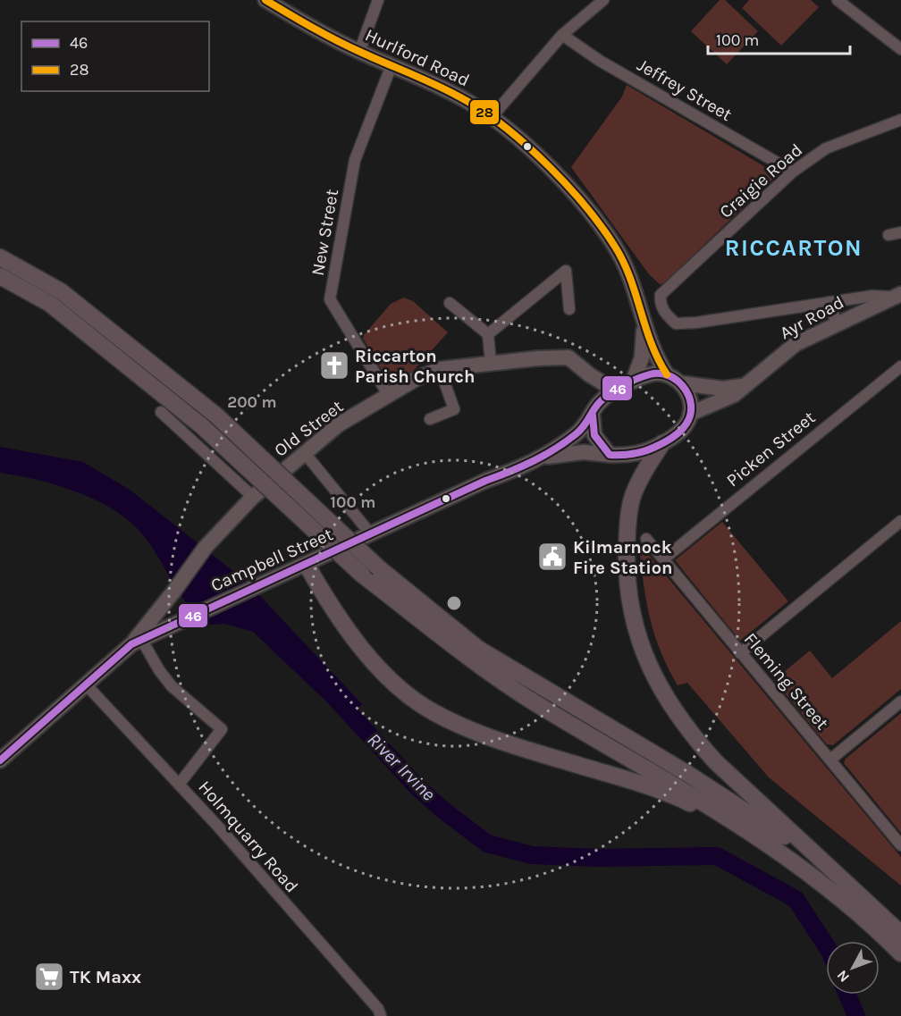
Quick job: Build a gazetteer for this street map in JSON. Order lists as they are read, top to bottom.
{
  "streets": {
    "main road": [
      "Hurlford Road",
      "Ayr Road",
      "Old Street",
      "Campbell Street"
    ],
    "street": [
      "Jeffrey Street",
      "Craigie Road",
      "New Street",
      "Picken Street",
      "Fleming Street",
      "Holmquarry Road"
    ]
  },
  "crossings": [
    ["Hurlford Road", "New Street"],
    ["Hurlford Road", "Ayr Road"],
    ["Hurlford Road", "Old Street"],
    ["Hurlford Road", "Campbell Street"],
    ["Jeffrey Street", "Craigie Road"],
    ["New Street", "Old Street"],
    ["Ayr Road", "Old Street"],
    ["Ayr Road", "Campbell Street"],
    ["Old Street", "Campbell Street"],
    ["Picken Street", "Fleming Street"],
    ["Campbell Street", "Holmquarry Road"]
  ],
  "districts": ["RICCARTON"],
  "water": ["River Irvine"],
  "places": {
    "church": ["Riccarton Parish Church"],
    "public building": ["Kilmarnock Fire Station"],
    "supermarket": ["TK Maxx"]
  },
  "lines": ["transit line 28", "transit line 46"],
  "legend": ["46", "28"],
  "scale_bar": "100 m",
  "north": "bottom left",
  "rings": ["200 m", "100 m"]
}
